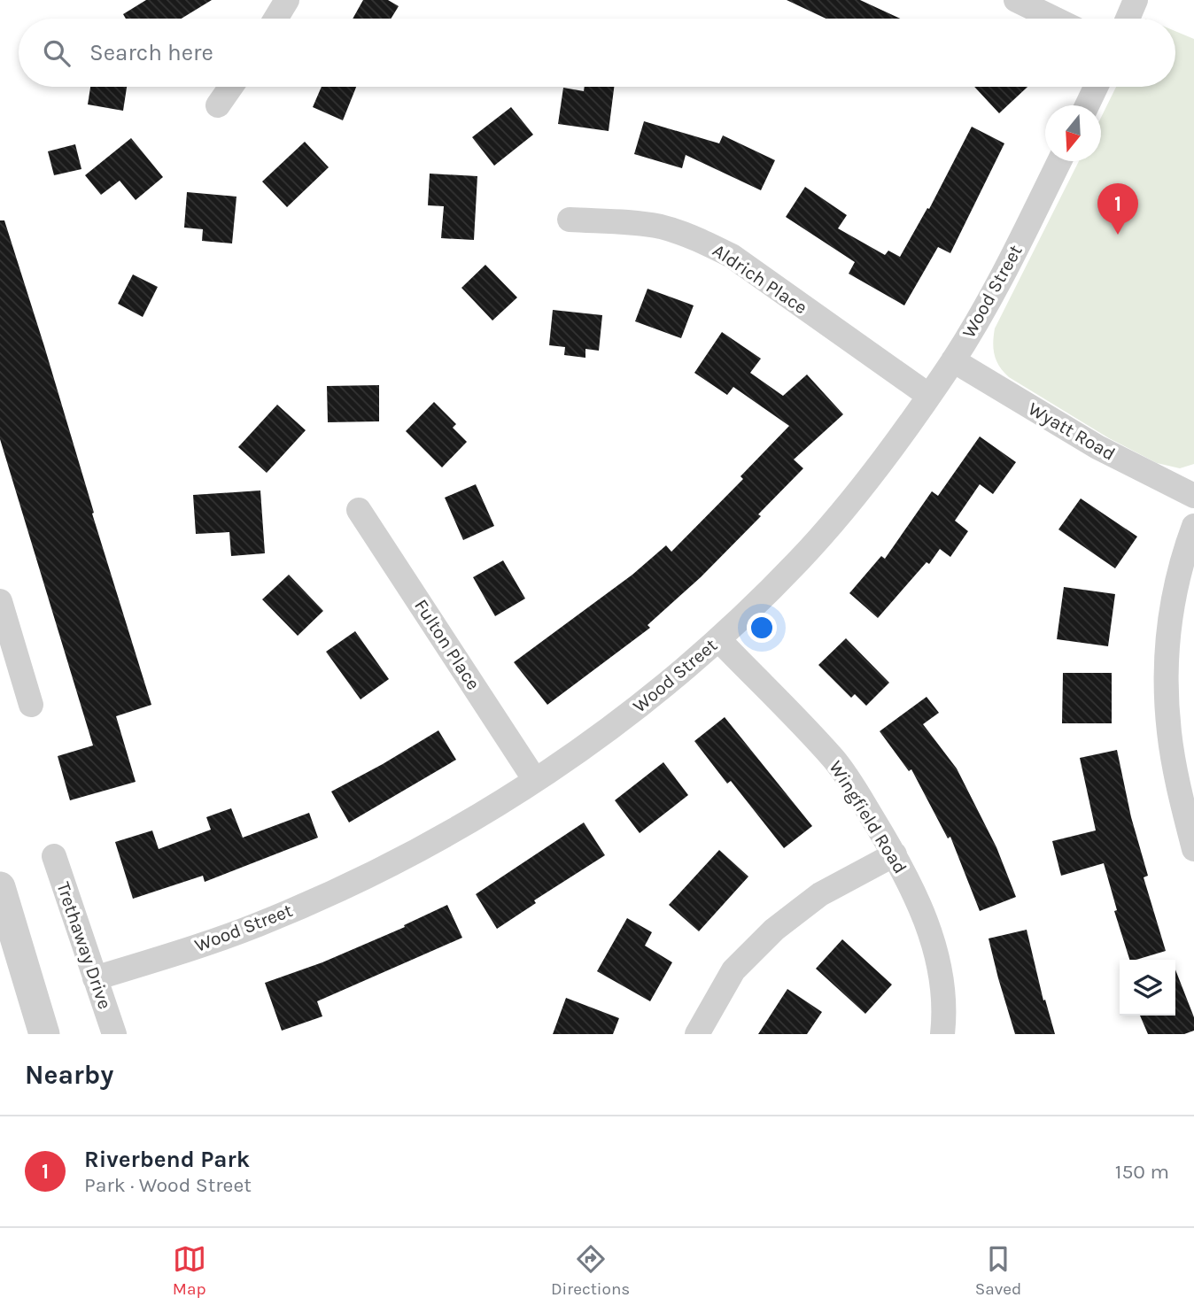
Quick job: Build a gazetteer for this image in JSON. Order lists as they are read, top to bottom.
{
  "streets": {
    "street": [
      "Aldrich Place",
      "Wood Street",
      "Wyatt Road",
      "Fulton Place",
      "Wingfield Road",
      "Trethaway Drive"
    ]
  },
  "crossings": [
    ["Aldrich Place", "Wood Street"],
    ["Wood Street", "Wyatt Road"],
    ["Wood Street", "Fulton Place"],
    ["Wood Street", "Wingfield Road"],
    ["Wood Street", "Trethaway Drive"]
  ],
  "north": "bottom",
  "page": {
    "search": "Search here",
    "pins": "1",
    "heading": "Nearby",
    "list": [
      {
        "mark": "1",
        "name": "Riverbend Park",
        "note": "Park · Wood Street",
        "value": "150 m"
      }
    ],
    "nav": ["Map", "Directions", "Saved"]
  }
}
